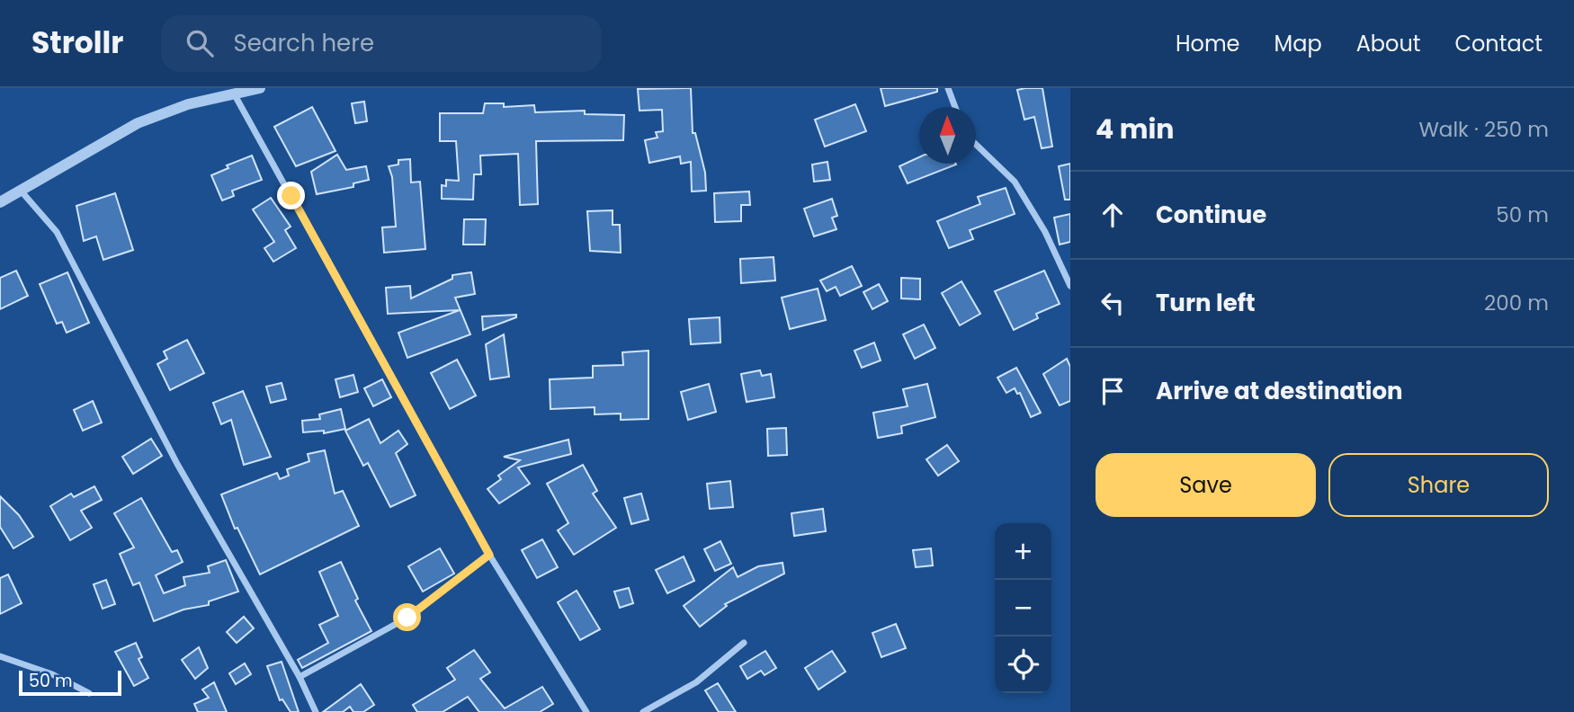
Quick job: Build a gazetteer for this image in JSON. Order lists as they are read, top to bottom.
{
  "scale_bar": "50 m",
  "north": "top",
  "page": {
    "header": "Strollr",
    "search": "Search here",
    "nav": [
      "Home",
      "Map",
      "About",
      "Contact"
    ],
    "heading": ["4 min", "Walk · 250 m"],
    "list": [
      ["Continue", "50 m"],
      ["Turn left", "200 m"],
      "Arrive at destination"
    ],
    "buttons": ["Save", "Share"],
    "map_buttons": ["+", "−"],
    "scale": "50 m"
  }
}
